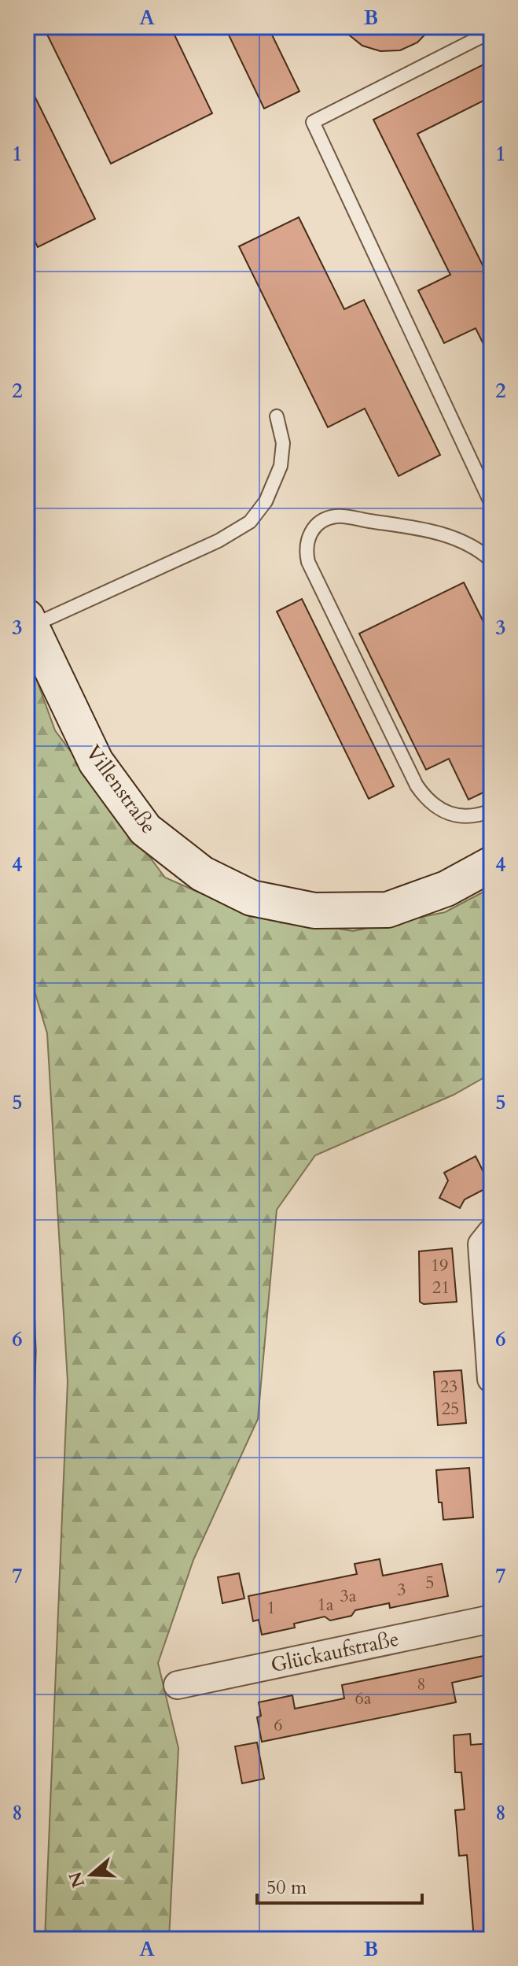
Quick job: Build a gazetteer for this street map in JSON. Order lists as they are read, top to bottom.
{
  "streets": {
    "street": ["Villenstraße", "Glückaufstraße"]
  },
  "house_numbers": [
    "19",
    "21",
    "23",
    "25",
    "5",
    "3",
    "3a",
    "1a",
    "1",
    "8",
    "6a",
    "6"
  ],
  "scale_bar": "50 m",
  "north": "left",
  "grid": {
    "columns": ["A", "B"],
    "rows": [
      "1",
      "2",
      "3",
      "4",
      "5",
      "6",
      "7",
      "8"
    ]
  }
}
